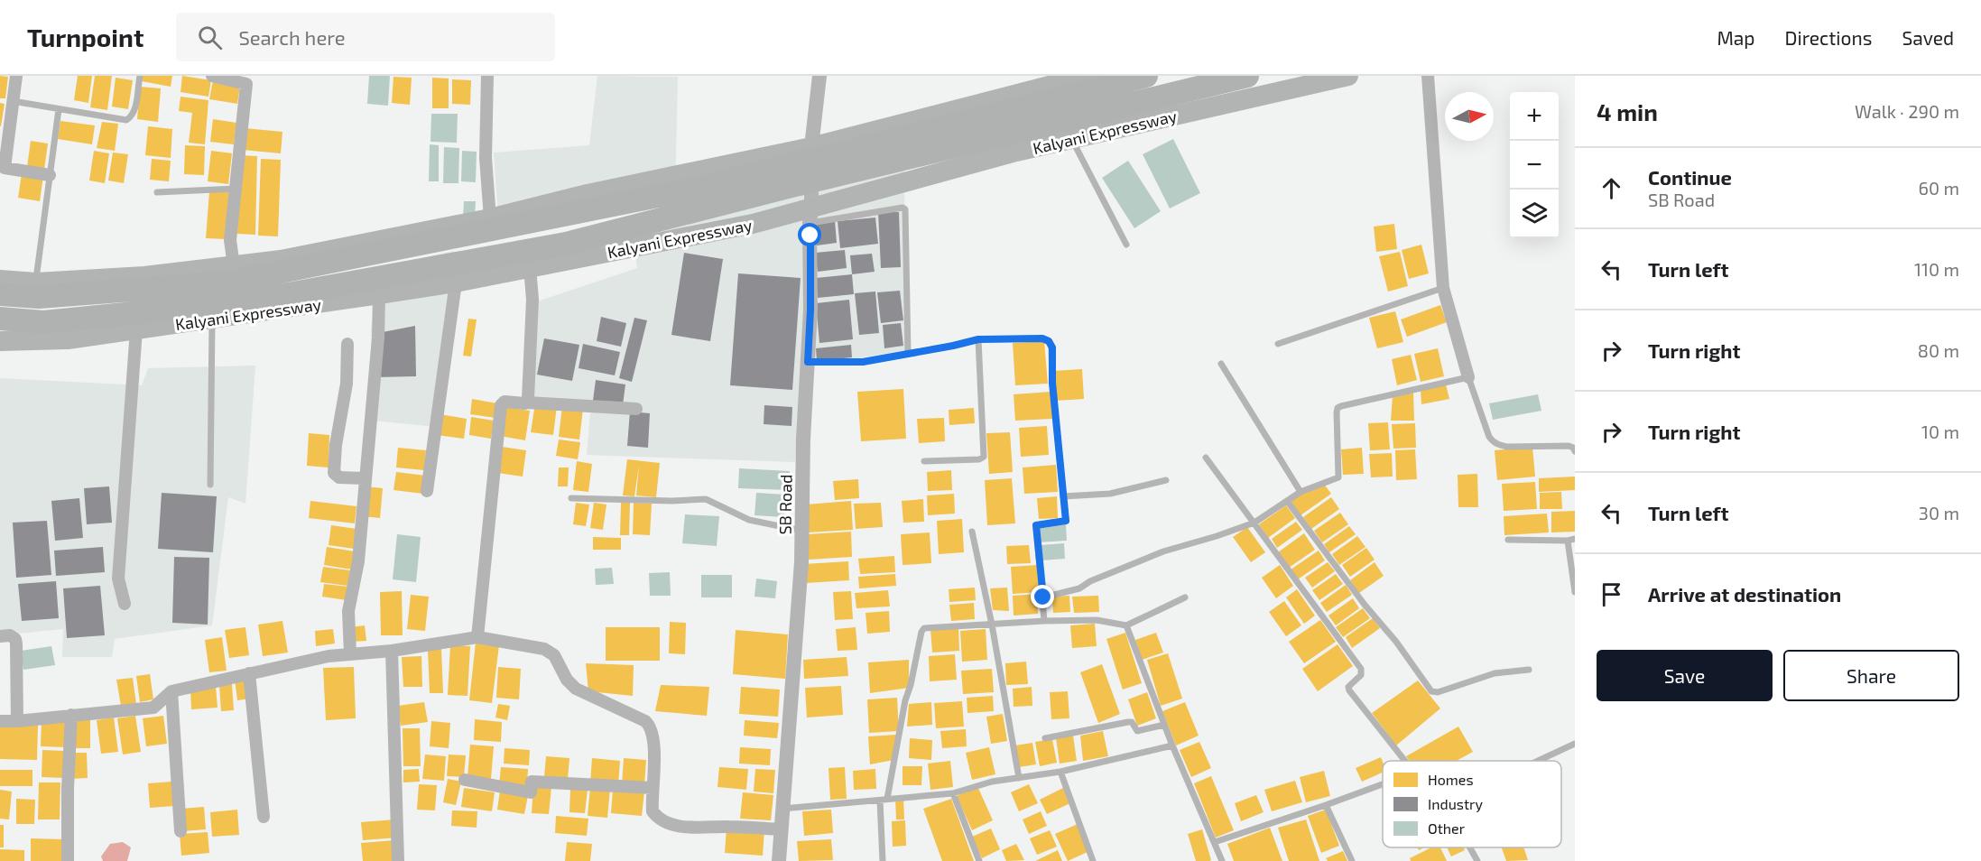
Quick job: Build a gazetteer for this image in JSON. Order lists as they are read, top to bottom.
{
  "streets": {
    "highway": ["Kalyani Expressway"],
    "street": ["SB Road"]
  },
  "crossings": [
    ["Kalyani Expressway", "SB Road"]
  ],
  "legend": ["Homes", "Industry", "Other"],
  "north": "right",
  "page": {
    "header": "Turnpoint",
    "search": "Search here",
    "nav": ["Map", "Directions", "Saved"],
    "heading": ["4 min", "Walk · 290 m"],
    "map_buttons": ["+", "−"],
    "list": [
      ["Continue", "SB Road", "60 m"],
      ["Turn left", "110 m"],
      ["Turn right", "80 m"],
      ["Turn right", "10 m"],
      ["Turn left", "30 m"],
      "Arrive at destination"
    ],
    "buttons": ["Save", "Share"]
  }
}
